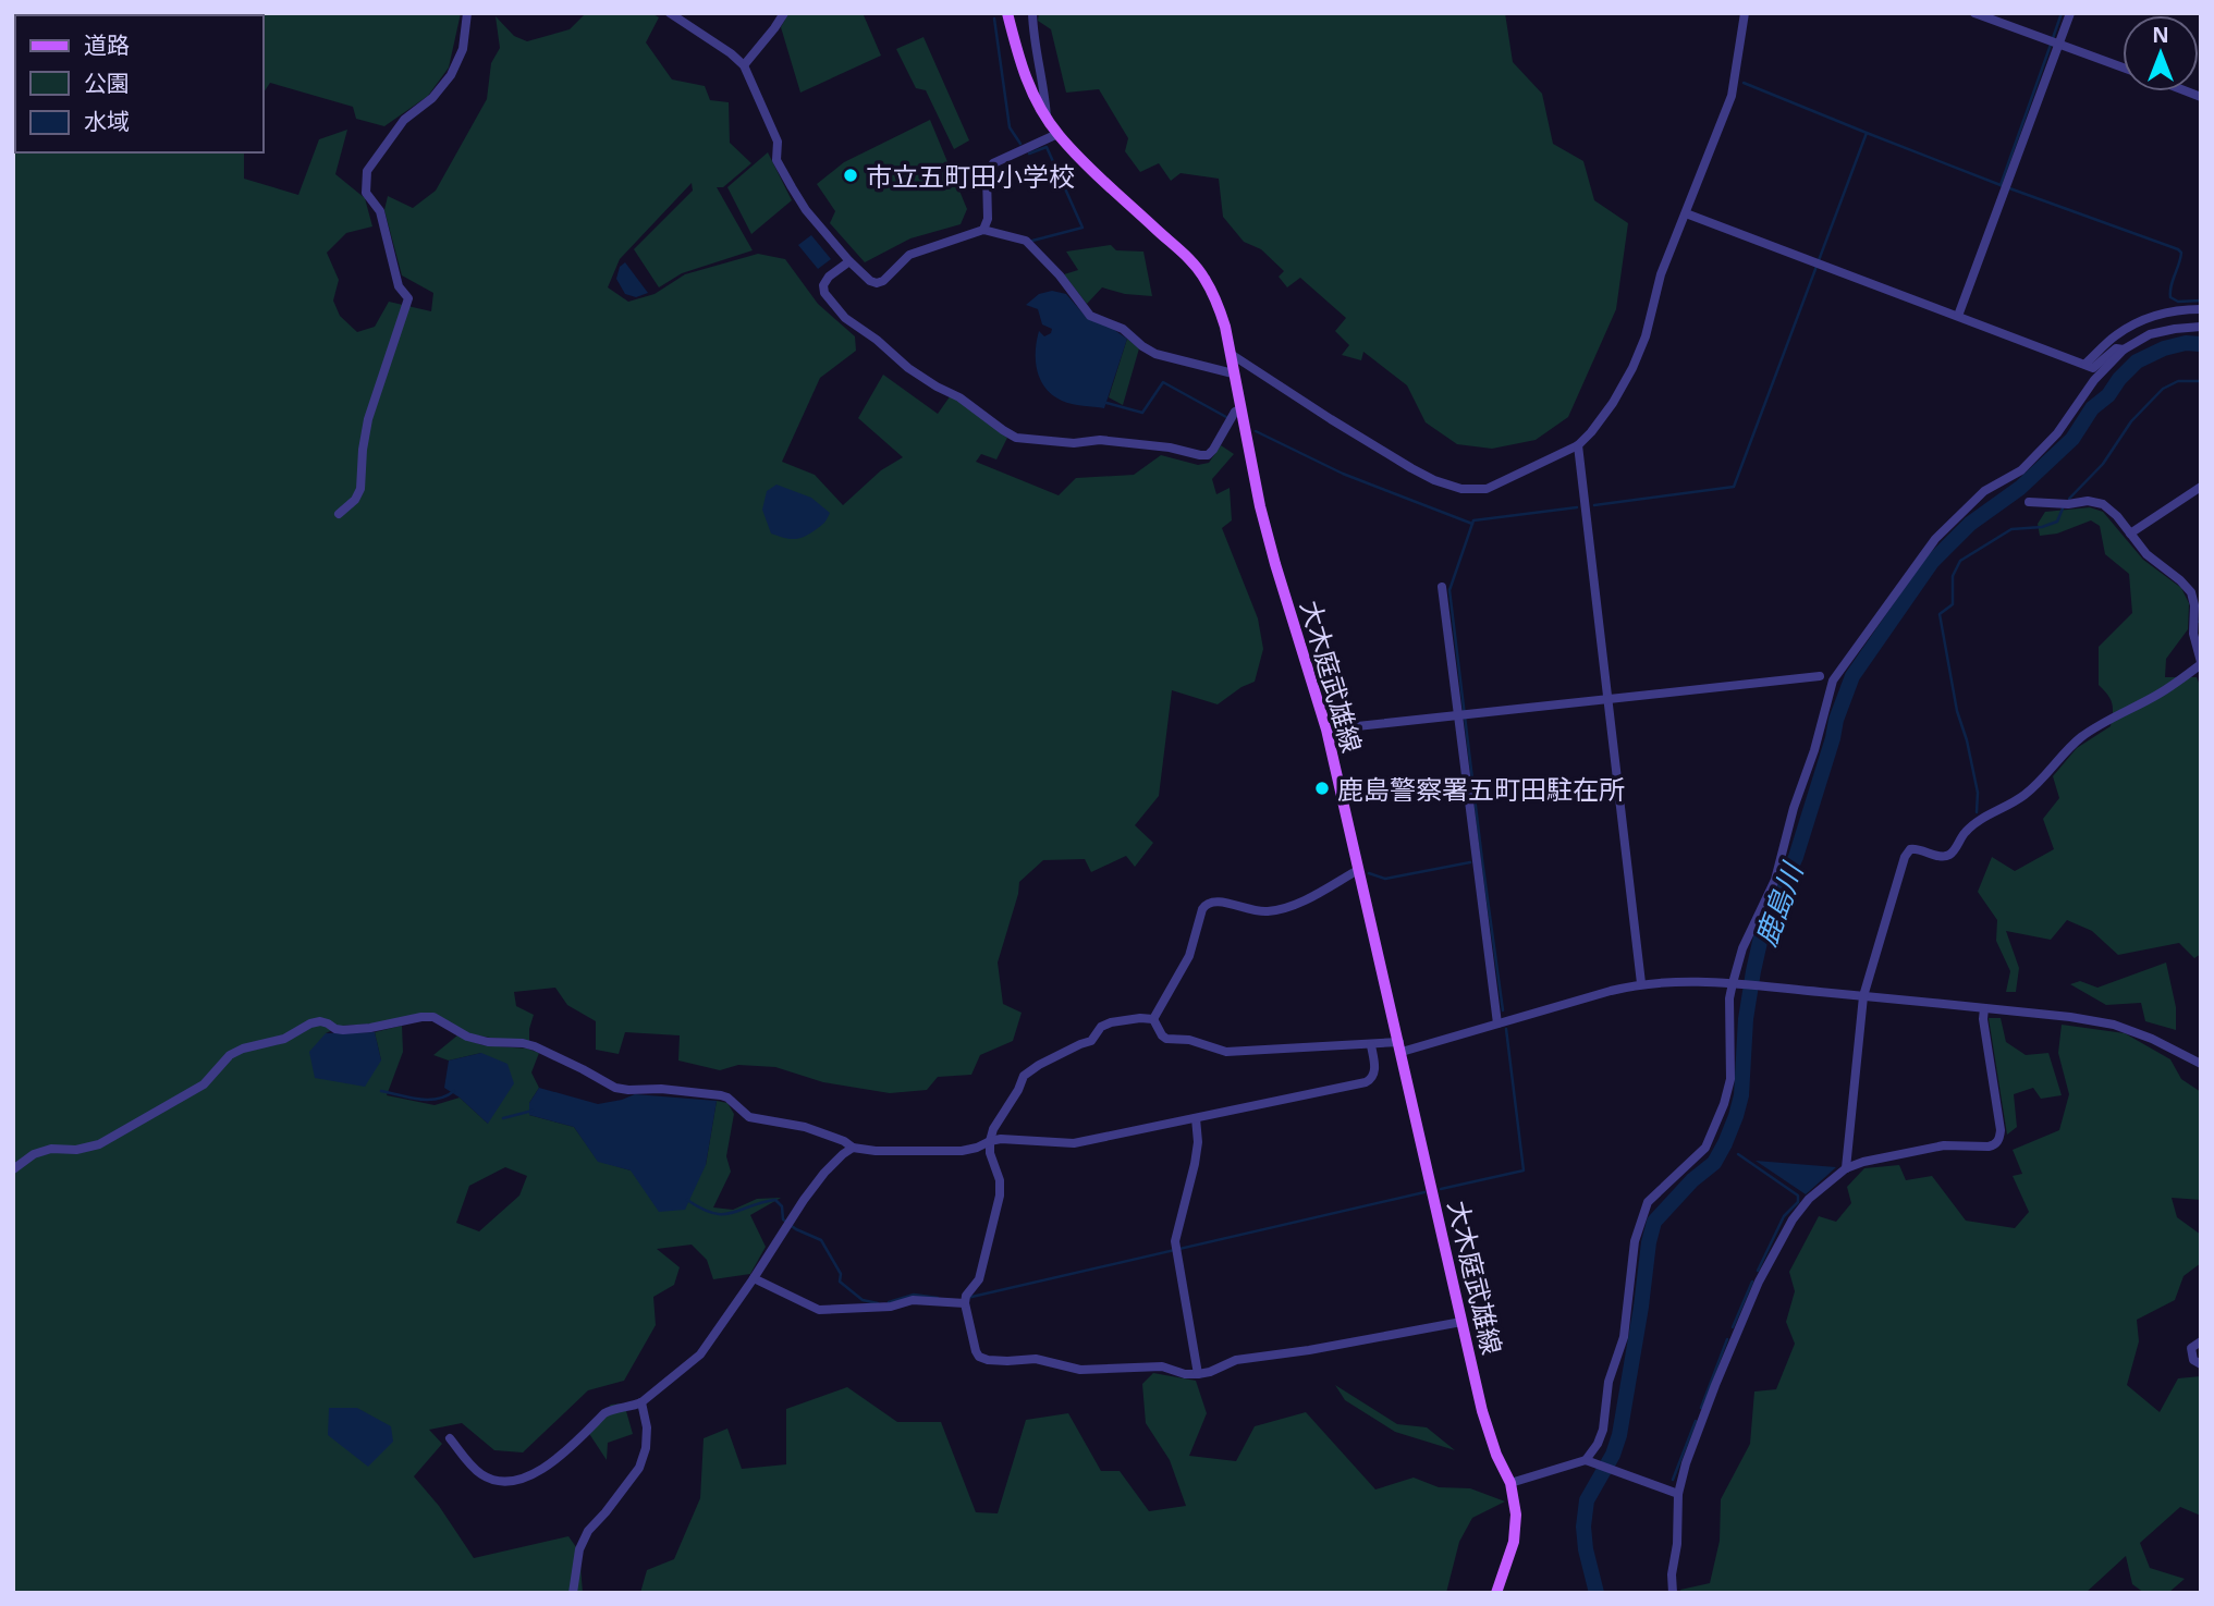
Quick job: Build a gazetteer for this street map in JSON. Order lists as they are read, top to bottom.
{
  "streets": {
    "main road": ["大木庭武雄線"]
  },
  "water": ["鹿島川"],
  "places": ["市立五町田小学校", "鹿島警察署五町田駐在所"],
  "legend": ["道路", "公園", "水域"],
  "north": "top"
}
